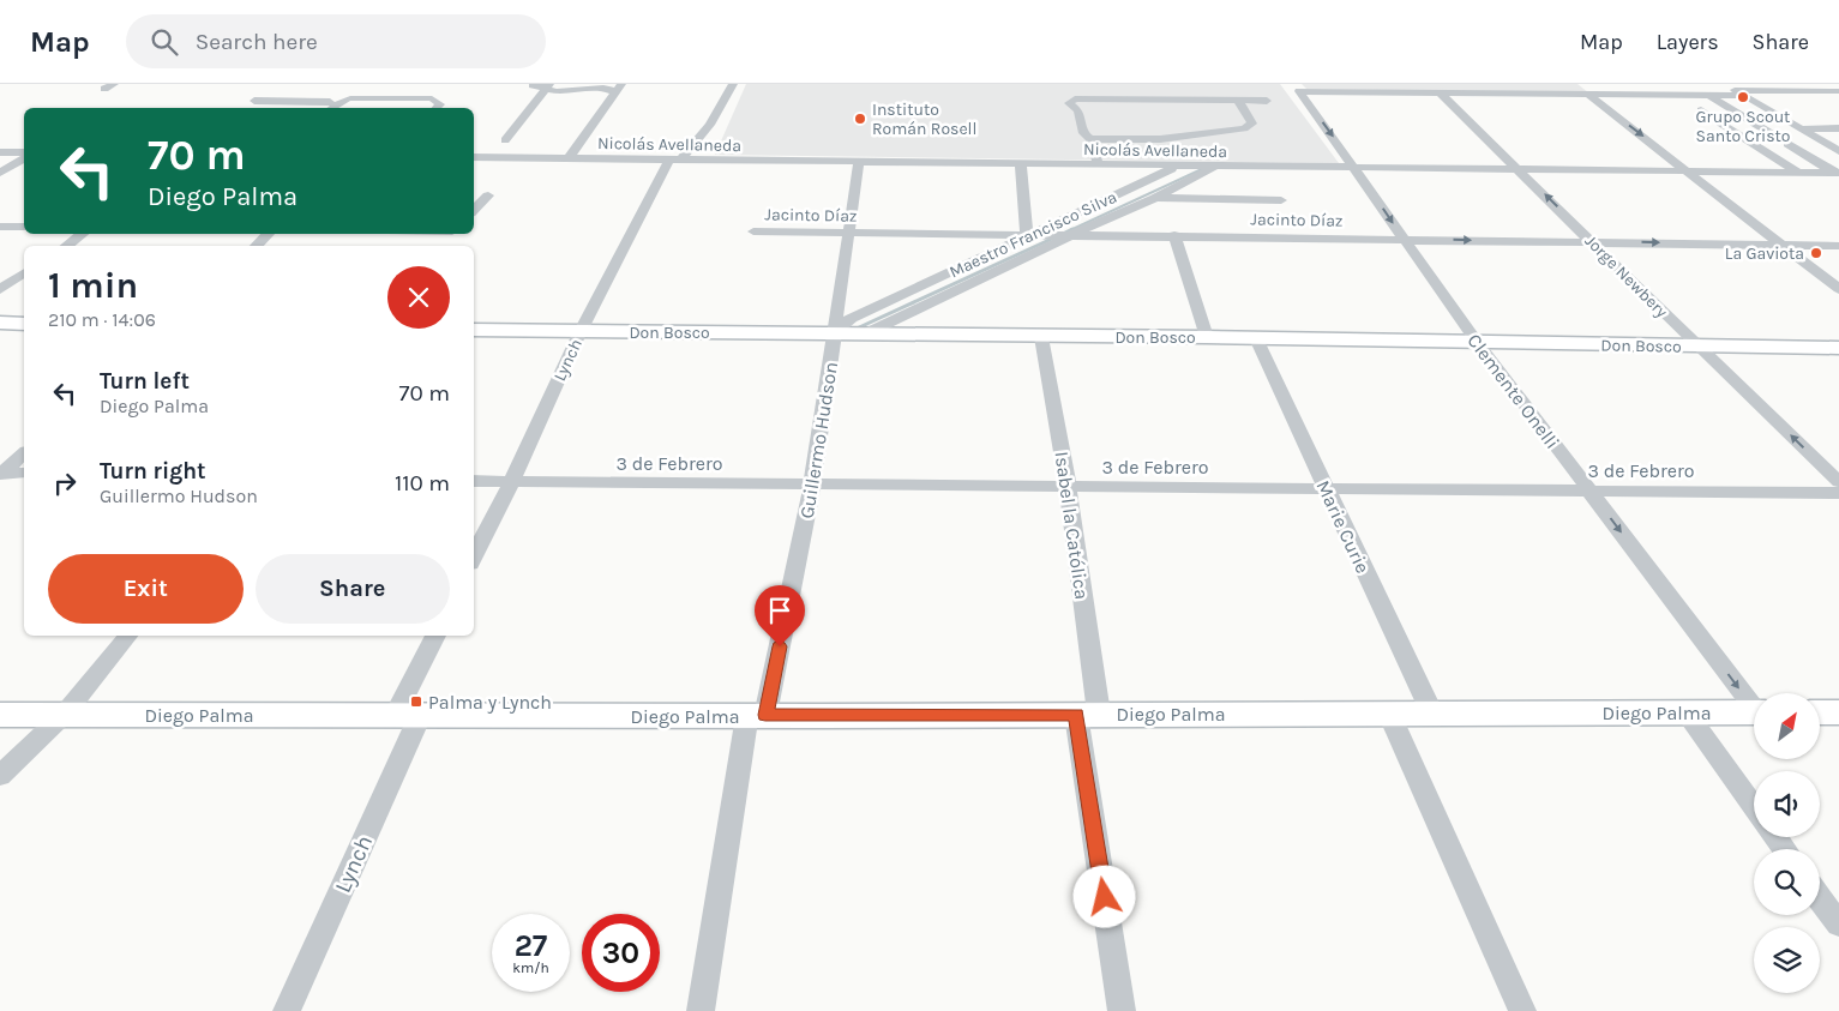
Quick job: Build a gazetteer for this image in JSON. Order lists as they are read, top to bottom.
{
  "streets": {
    "street": [
      "Nicolás Avellaneda",
      "Jacinto Díaz",
      "Maestro Francisco Silva",
      "Jorge Newbery",
      "Don Bosco",
      "Lynch",
      "Clemente Onelli",
      "Guillermo Hudson",
      "3 de Febrero",
      "Isabel la Católica",
      "Marie Curie",
      "Diego Palma"
    ]
  },
  "crossings": [
    ["Nicolás Avellaneda", "Maestro Francisco Silva"],
    ["Nicolás Avellaneda", "Jorge Newbery"],
    ["Nicolás Avellaneda", "Lynch"],
    ["Nicolás Avellaneda", "Clemente Onelli"],
    ["Nicolás Avellaneda", "Guillermo Hudson"],
    ["Jacinto Díaz", "Maestro Francisco Silva"],
    ["Jacinto Díaz", "Jorge Newbery"],
    ["Jacinto Díaz", "Clemente Onelli"],
    ["Jacinto Díaz", "Guillermo Hudson"],
    ["Maestro Francisco Silva", "Don Bosco"],
    ["Maestro Francisco Silva", "Guillermo Hudson"],
    ["Jorge Newbery", "Don Bosco"],
    ["Jorge Newbery", "Clemente Onelli"],
    ["Don Bosco", "Lynch"],
    ["Don Bosco", "Clemente Onelli"],
    ["Don Bosco", "Guillermo Hudson"],
    ["Don Bosco", "Isabel la Católica"],
    ["Don Bosco", "Marie Curie"],
    ["Lynch", "3 de Febrero"],
    ["Lynch", "Diego Palma"],
    ["Clemente Onelli", "3 de Febrero"],
    ["Guillermo Hudson", "3 de Febrero"],
    ["Guillermo Hudson", "Diego Palma"],
    ["3 de Febrero", "Isabel la Católica"],
    ["3 de Febrero", "Marie Curie"],
    ["Isabel la Católica", "Diego Palma"],
    ["Marie Curie", "Diego Palma"]
  ],
  "places": {
    "other": ["Grupo Scout Santo Cristo", "Instituto Román Rosell", "La Gaviota"],
    "transit": ["Palma y Lynch"]
  },
  "north": "top right",
  "page": {
    "header": "Map",
    "search": "Search here",
    "nav": ["Map", "Layers", "Share"],
    "turn": ["70 m", "Diego Palma"],
    "heading": ["1 min", "210 m · 14:06"],
    "list": [
      {
        "name": "Turn left",
        "note": "Diego Palma",
        "value": "70 m"
      },
      {
        "name": "Turn right",
        "note": "Guillermo Hudson",
        "value": "110 m"
      }
    ],
    "buttons": ["Exit", "Share"],
    "speed": "27 km/h",
    "limit": "30"
  }
}
